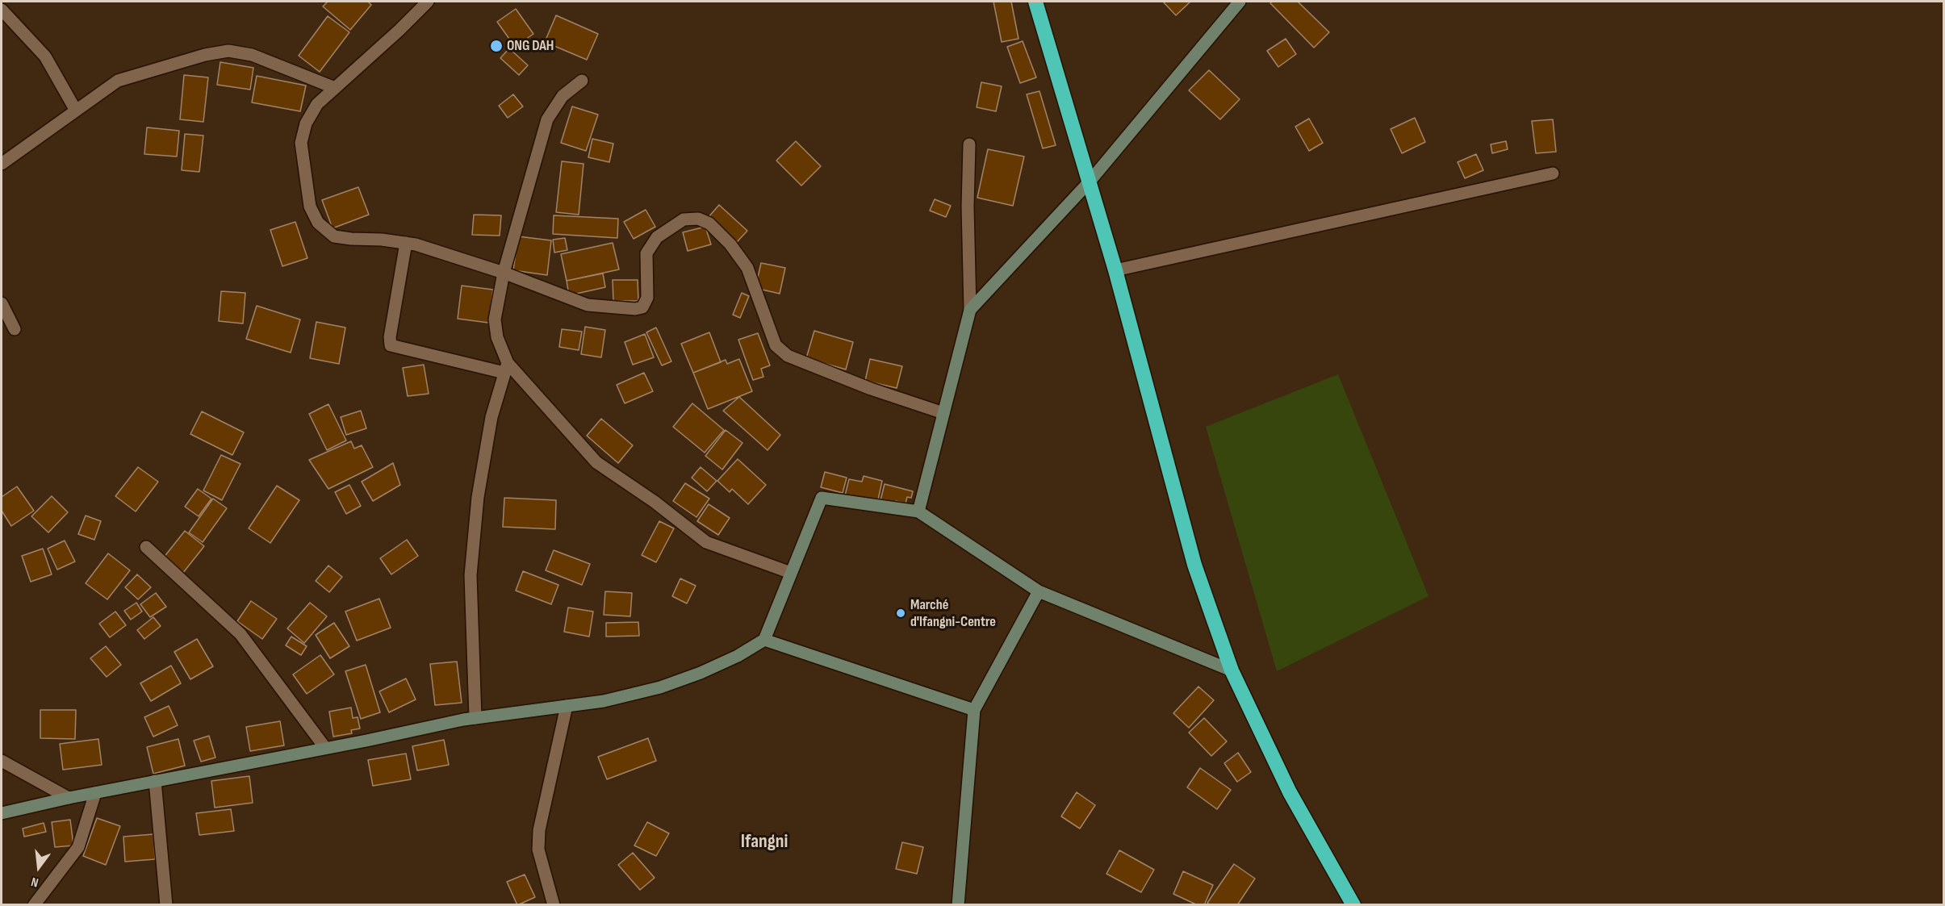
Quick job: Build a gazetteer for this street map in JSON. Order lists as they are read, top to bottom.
{
  "districts": ["Ifangni"],
  "places": ["ONG DAH", "Marché d'Ifangni-Centre"],
  "north": "bottom"
}
